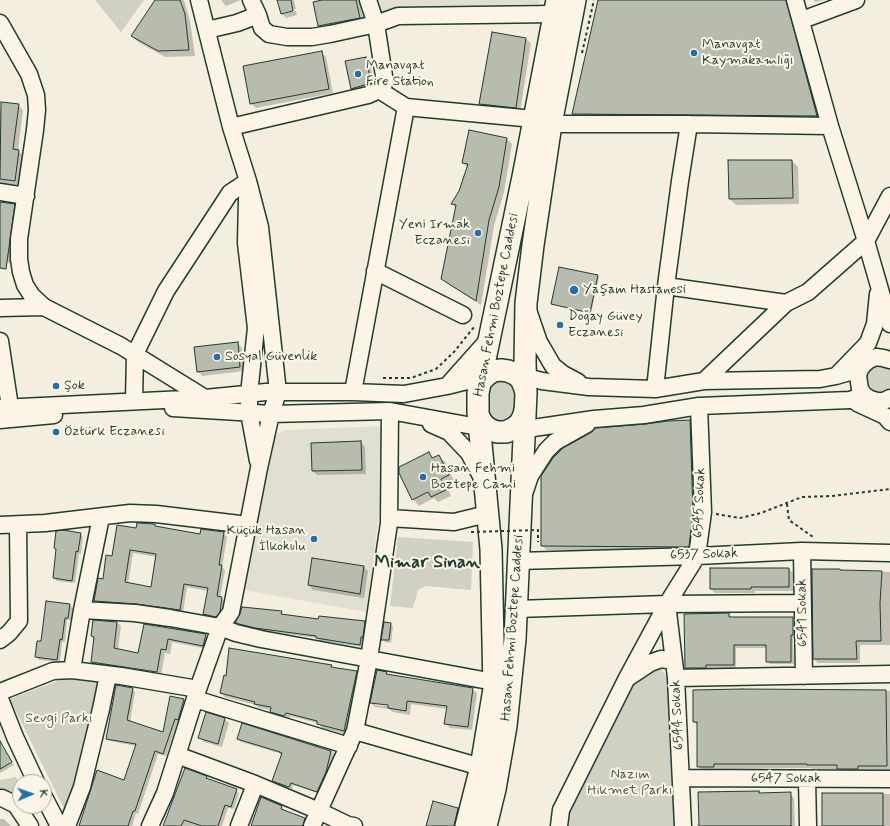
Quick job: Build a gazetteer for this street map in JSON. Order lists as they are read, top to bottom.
{
  "streets": {
    "main road": ["Hasan Fehmi Boztepe Caddesi"],
    "street": [
      "6545 Sokak",
      "6537 Sokak",
      "6541 Sokak",
      "6544 Sokak",
      "6547 Sokak"
    ]
  },
  "crossings": [
    ["Hasan Fehmi Boztepe Caddesi", "6537 Sokak"],
    ["6545 Sokak", "6537 Sokak"],
    ["6545 Sokak", "6544 Sokak"],
    ["6537 Sokak", "6541 Sokak"],
    ["6544 Sokak", "6547 Sokak"]
  ],
  "districts": ["Mimar Sinan"],
  "parks": ["Sevgi Parkı", "Nazım Hikmet Parkı"],
  "places": [
    "Manavgat Kaymakamlığı",
    "Manavgat Fire Station",
    "Yeni Irmak Eczanesi",
    "Yaşam Hastanesi",
    "Doğay Güvey Eczanesi",
    "Sosyal Güvenlik",
    "Şok",
    "Öztürk Eczanesi",
    "Hasan Fehmi Boztepe Cami",
    "Küçük Hasan İlkokulu"
  ],
  "north": "right"
}
